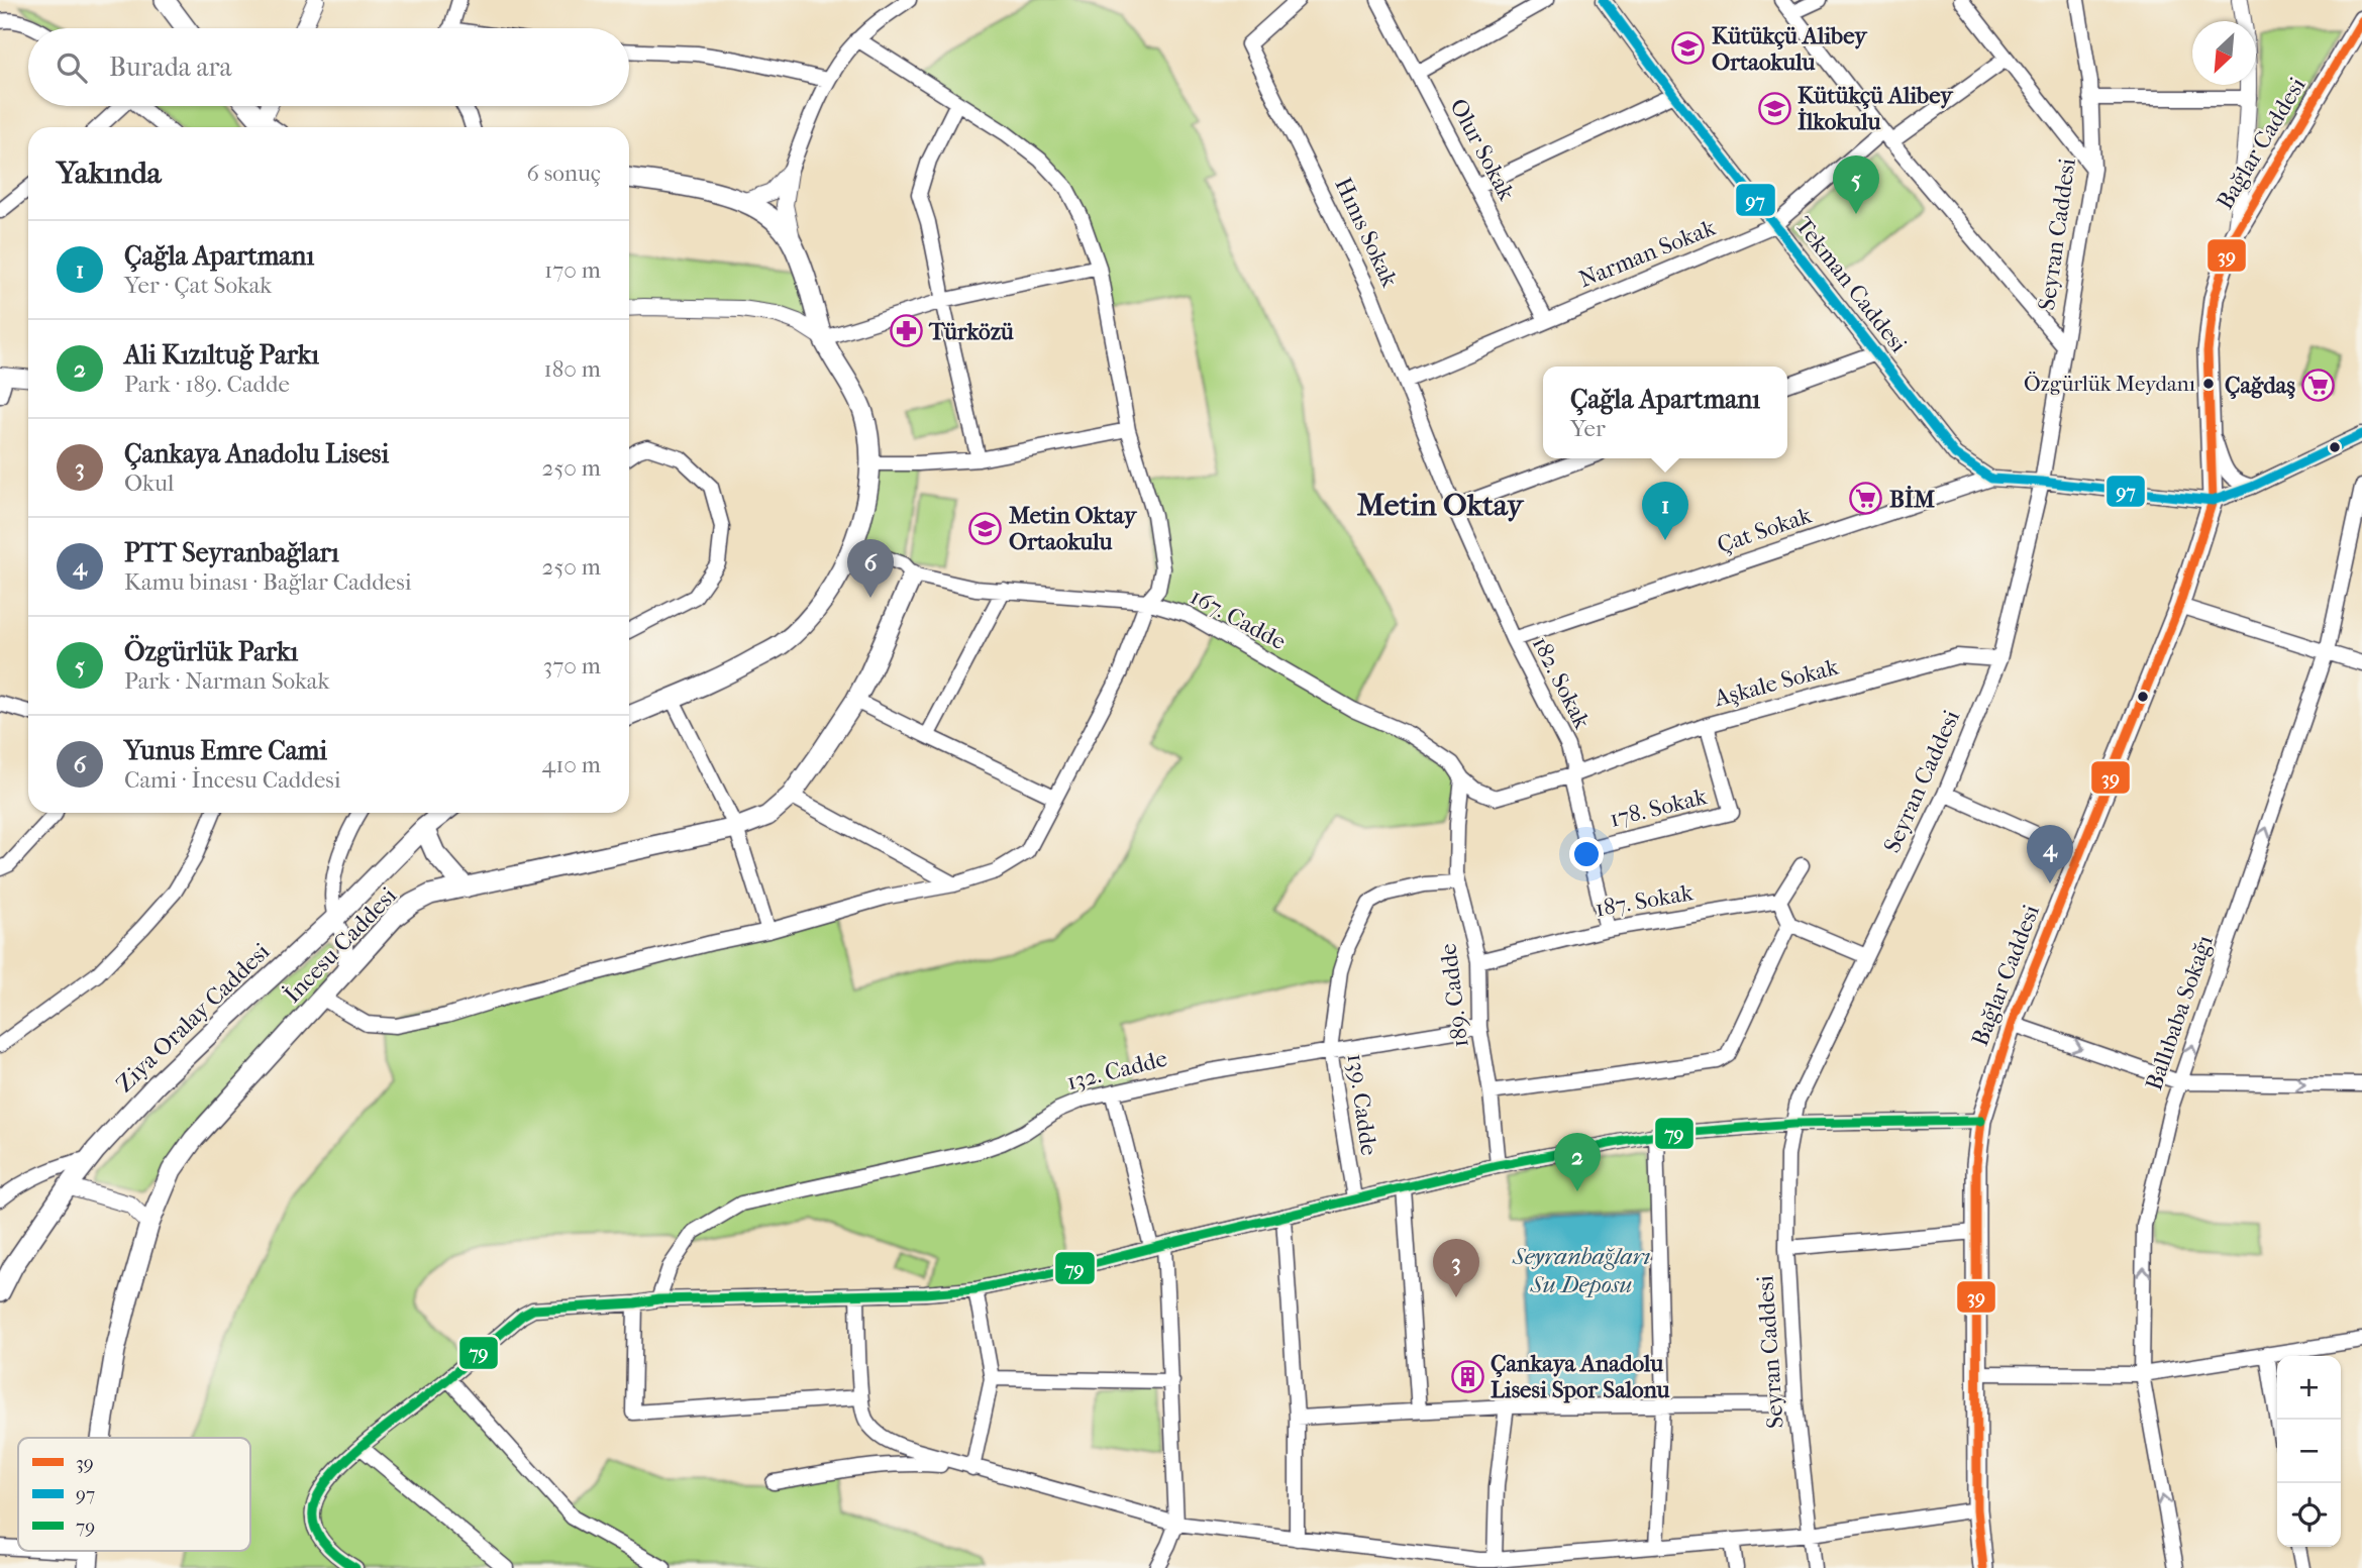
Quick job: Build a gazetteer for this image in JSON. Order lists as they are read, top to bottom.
{
  "streets": {
    "main road": ["Bağlar Caddesi", "İncesu Caddesi", "Ziya Oralay Caddesi"],
    "street": [
      "Olur Sokak",
      "Hınıs Sokak",
      "Seyran Caddesi",
      "Narman Sokak",
      "Tekman Caddesi",
      "Çat Sokak",
      "167. Cadde",
      "182. Sokak",
      "Aşkale Sokak",
      "178. Sokak",
      "187. Sokak",
      "189. Cadde",
      "Ballıbaba Sokağı",
      "132. Cadde",
      "139. Cadde"
    ]
  },
  "crossings": [
    ["Olur Sokak", "Narman Sokak"],
    ["Hınıs Sokak", "Narman Sokak"],
    ["Hınıs Sokak", "182. Sokak"],
    ["Seyran Caddesi", "Aşkale Sokak"],
    ["Narman Sokak", "Tekman Caddesi"],
    ["Tekman Caddesi", "Çat Sokak"],
    ["Çat Sokak", "182. Sokak"],
    ["167. Cadde", "182. Sokak"],
    ["167. Cadde", "Aşkale Sokak"],
    ["167. Cadde", "İncesu Caddesi"],
    ["167. Cadde", "189. Cadde"],
    ["182. Sokak", "Aşkale Sokak"],
    ["182. Sokak", "178. Sokak"],
    ["182. Sokak", "187. Sokak"],
    ["Aşkale Sokak", "178. Sokak"],
    ["187. Sokak", "189. Cadde"],
    ["189. Cadde", "132. Cadde"],
    ["189. Cadde", "139. Cadde"],
    ["132. Cadde", "139. Cadde"]
  ],
  "one_way": ["Ballıbaba Sokağı"],
  "districts": ["Metin Oktay"],
  "water": ["Seyranbağları Su Deposu"],
  "places": {
    "school or university": ["Kütükçü Alibey Ortaokulu", "Kütükçü Alibey İlkokulu", "Metin Oktay Ortaokulu"],
    "pharmacy": ["Türközü"],
    "other": ["Özgürlük Meydanı"],
    "supermarket": ["Çağdaş", "BİM"],
    "building": ["Çankaya Anadolu Lisesi Spor Salonu"]
  },
  "lines": ["transit line 97", "transit line 39", "transit line 79"],
  "legend": ["39", "97", "79"],
  "north": "bottom left",
  "page": {
    "search": "Burada ara",
    "heading": ["Yakında", "6 sonuç"],
    "pins": [
      "5",
      "1",
      "6",
      "4",
      "2",
      "3"
    ],
    "list": [
      {
        "mark": "1",
        "name": "Çağla Apartmanı",
        "note": "Yer · Çat Sokak",
        "value": "170 m"
      },
      {
        "mark": "2",
        "name": "Ali Kızıltuğ Parkı",
        "note": "Park · 189. Cadde",
        "value": "180 m"
      },
      {
        "mark": "3",
        "name": "Çankaya Anadolu Lisesi",
        "note": "Okul",
        "value": "250 m"
      },
      {
        "mark": "4",
        "name": "PTT Seyranbağları",
        "note": "Kamu binası · Bağlar Caddesi",
        "value": "250 m"
      },
      {
        "mark": "5",
        "name": "Özgürlük Parkı",
        "note": "Park · Narman Sokak",
        "value": "370 m"
      },
      {
        "mark": "6",
        "name": "Yunus Emre Cami",
        "note": "Cami · İncesu Caddesi",
        "value": "410 m"
      }
    ],
    "popup": ["Çağla Apartmanı", "Yer"],
    "map_buttons": ["+", "−"]
  }
}
